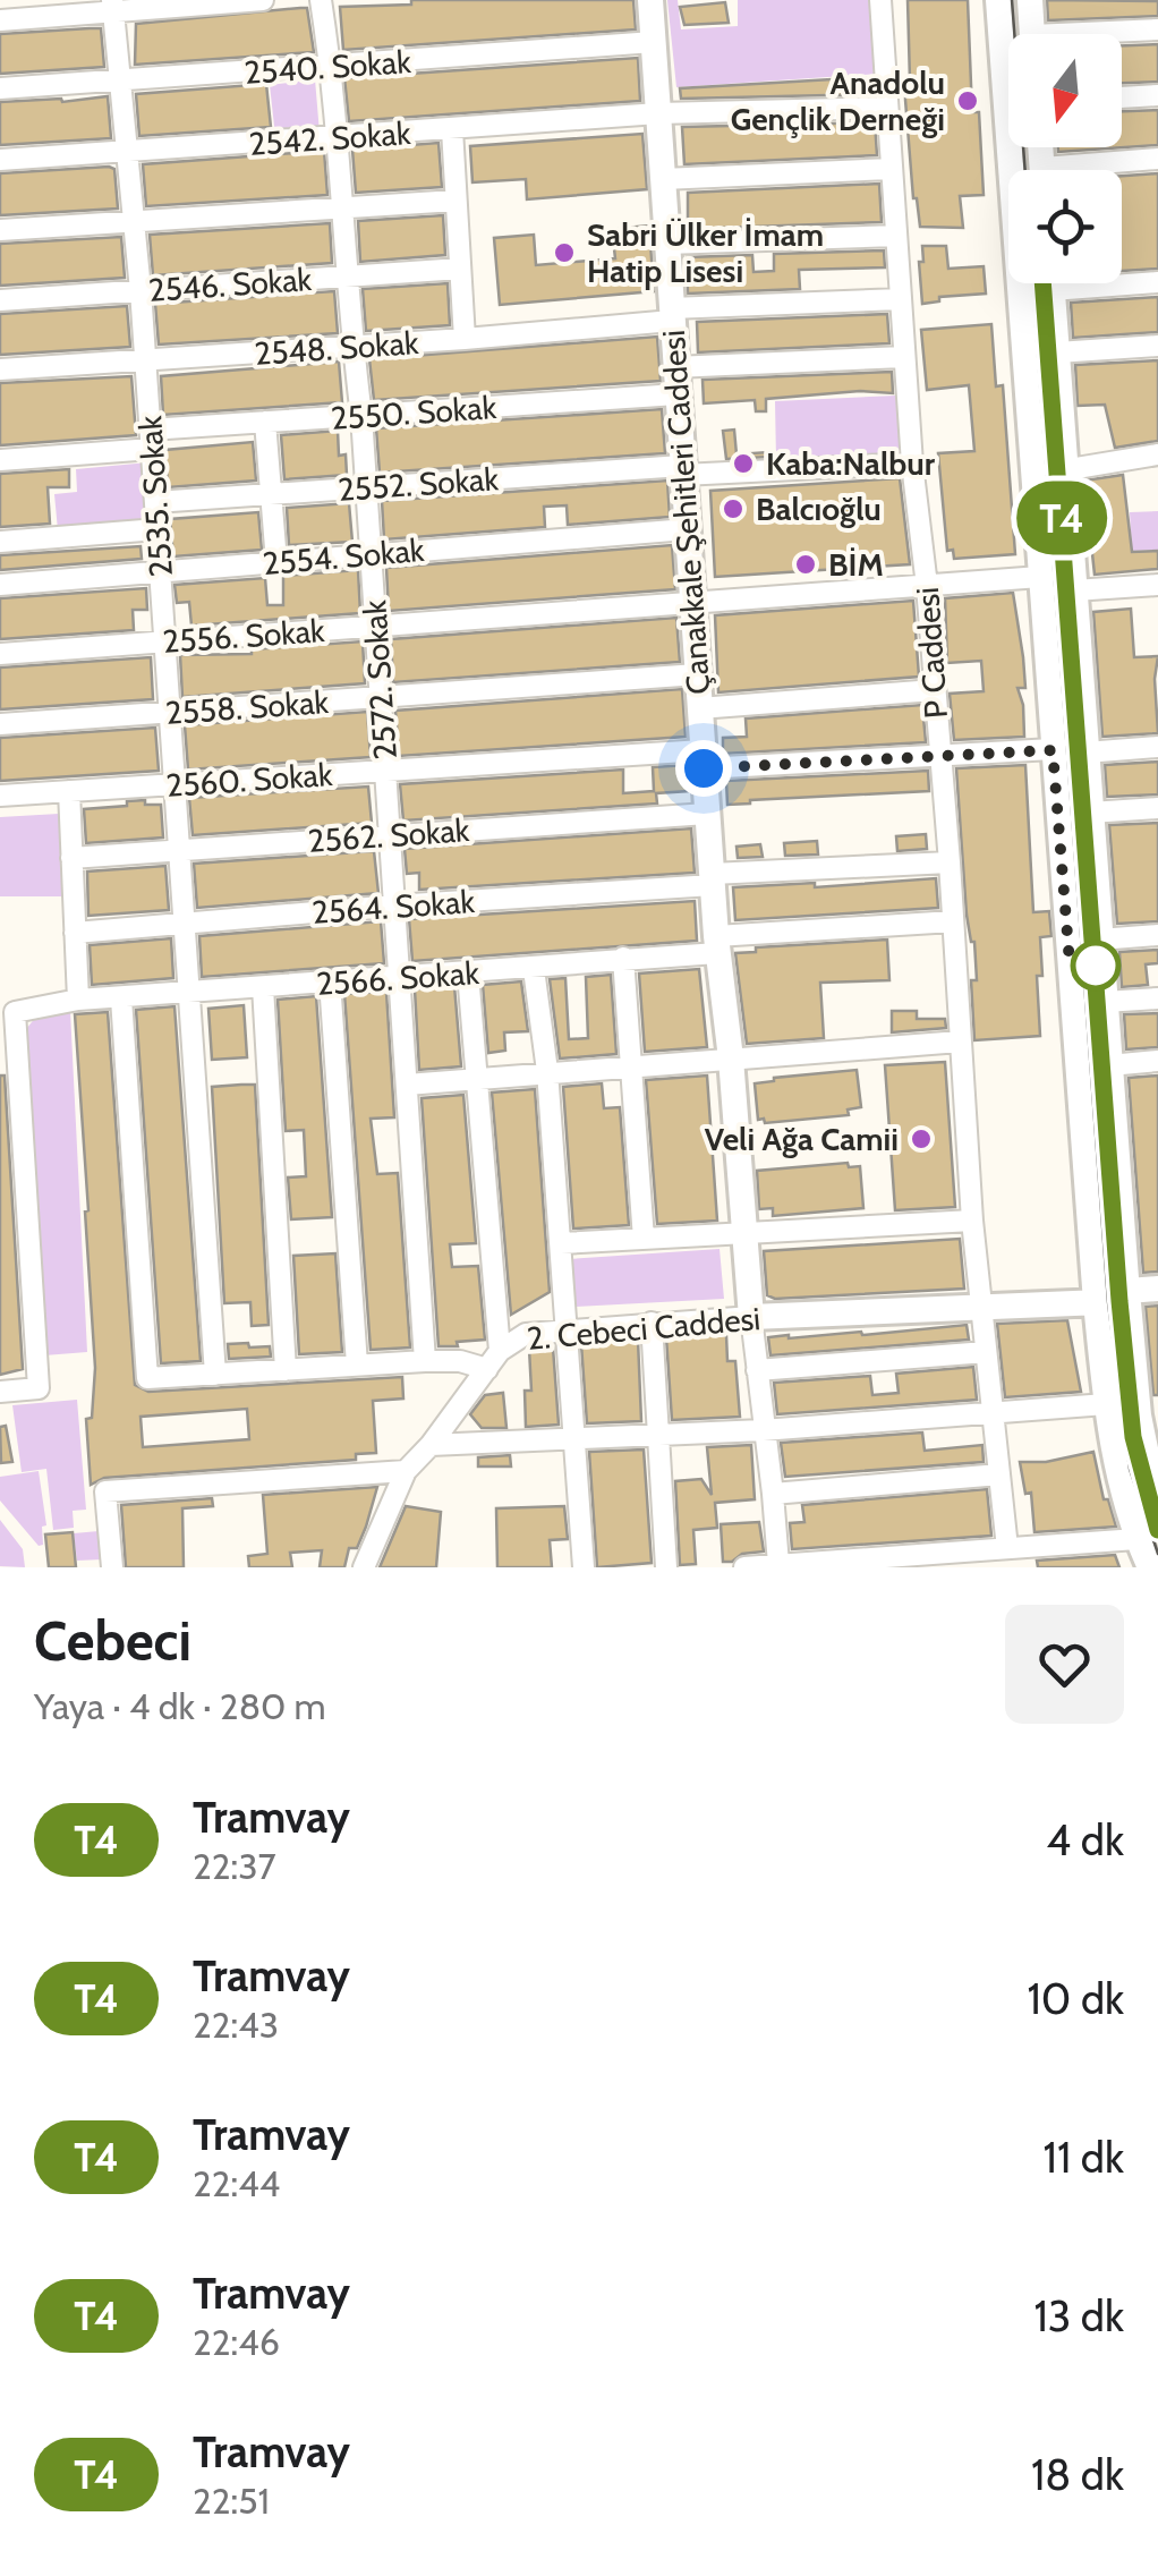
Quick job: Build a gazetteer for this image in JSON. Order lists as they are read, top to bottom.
{
  "streets": {
    "main road": ["Çanakkale Şehitleri Caddesi", "2. Cebeci Caddesi"],
    "street": [
      "2540. Sokak",
      "2542. Sokak",
      "2546. Sokak",
      "2548. Sokak",
      "2550. Sokak",
      "2552. Sokak",
      "2535. Sokak",
      "2554. Sokak",
      "2556. Sokak",
      "P Caddesi",
      "2572. Sokak",
      "2558. Sokak",
      "2560. Sokak",
      "2562. Sokak",
      "2564. Sokak",
      "2566. Sokak"
    ]
  },
  "crossings": [
    ["2540. Sokak", "2535. Sokak"],
    ["2540. Sokak", "Çanakkale Şehitleri Caddesi"],
    ["2540. Sokak", "2572. Sokak"],
    ["2542. Sokak", "2535. Sokak"],
    ["2542. Sokak", "Çanakkale Şehitleri Caddesi"],
    ["2542. Sokak", "P Caddesi"],
    ["2542. Sokak", "2572. Sokak"],
    ["2546. Sokak", "2535. Sokak"],
    ["2546. Sokak", "2572. Sokak"],
    ["2548. Sokak", "2535. Sokak"],
    ["2548. Sokak", "Çanakkale Şehitleri Caddesi"],
    ["2548. Sokak", "P Caddesi"],
    ["2548. Sokak", "2572. Sokak"],
    ["2550. Sokak", "2535. Sokak"],
    ["2550. Sokak", "Çanakkale Şehitleri Caddesi"],
    ["2550. Sokak", "2572. Sokak"],
    ["2552. Sokak", "2535. Sokak"],
    ["2552. Sokak", "Çanakkale Şehitleri Caddesi"],
    ["2552. Sokak", "P Caddesi"],
    ["2552. Sokak", "2572. Sokak"],
    ["2535. Sokak", "2554. Sokak"],
    ["2535. Sokak", "2556. Sokak"],
    ["2535. Sokak", "2558. Sokak"],
    ["2535. Sokak", "2560. Sokak"],
    ["2535. Sokak", "2562. Sokak"],
    ["2535. Sokak", "2564. Sokak"],
    ["2535. Sokak", "2566. Sokak"],
    ["Çanakkale Şehitleri Caddesi", "2554. Sokak"],
    ["Çanakkale Şehitleri Caddesi", "2556. Sokak"],
    ["Çanakkale Şehitleri Caddesi", "2558. Sokak"],
    ["Çanakkale Şehitleri Caddesi", "2560. Sokak"],
    ["Çanakkale Şehitleri Caddesi", "2562. Sokak"],
    ["Çanakkale Şehitleri Caddesi", "2564. Sokak"],
    ["Çanakkale Şehitleri Caddesi", "2566. Sokak"],
    ["Çanakkale Şehitleri Caddesi", "2. Cebeci Caddesi"],
    ["2554. Sokak", "2572. Sokak"],
    ["2556. Sokak", "P Caddesi"],
    ["2556. Sokak", "2572. Sokak"],
    ["P Caddesi", "2560. Sokak"],
    ["P Caddesi", "2564. Sokak"],
    ["P Caddesi", "2566. Sokak"],
    ["P Caddesi", "2. Cebeci Caddesi"],
    ["2572. Sokak", "2558. Sokak"],
    ["2572. Sokak", "2560. Sokak"],
    ["2572. Sokak", "2562. Sokak"],
    ["2572. Sokak", "2564. Sokak"],
    ["2572. Sokak", "2566. Sokak"]
  ],
  "places": [
    "Anadolu Gençlik Derneği",
    "Sabri Ülker İmam Hatip Lisesi",
    "Kaba:Nalbur",
    "Balcıoğlu",
    "BİM",
    "Veli Ağa Camii"
  ],
  "lines": ["tram line T4"],
  "north": "bottom",
  "page": {
    "on_map": "T4",
    "heading": ["Cebeci", "Yaya · 4 dk · 280 m"],
    "list": [
      {
        "mark": "T4",
        "name": "Tramvay",
        "note": "22:37",
        "value": "4 dk"
      },
      {
        "mark": "T4",
        "name": "Tramvay",
        "note": "22:43",
        "value": "10 dk"
      },
      {
        "mark": "T4",
        "name": "Tramvay",
        "note": "22:44",
        "value": "11 dk"
      },
      {
        "mark": "T4",
        "name": "Tramvay",
        "note": "22:46",
        "value": "13 dk"
      },
      {
        "mark": "T4",
        "name": "Tramvay",
        "note": "22:51",
        "value": "18 dk"
      }
    ]
  }
}
